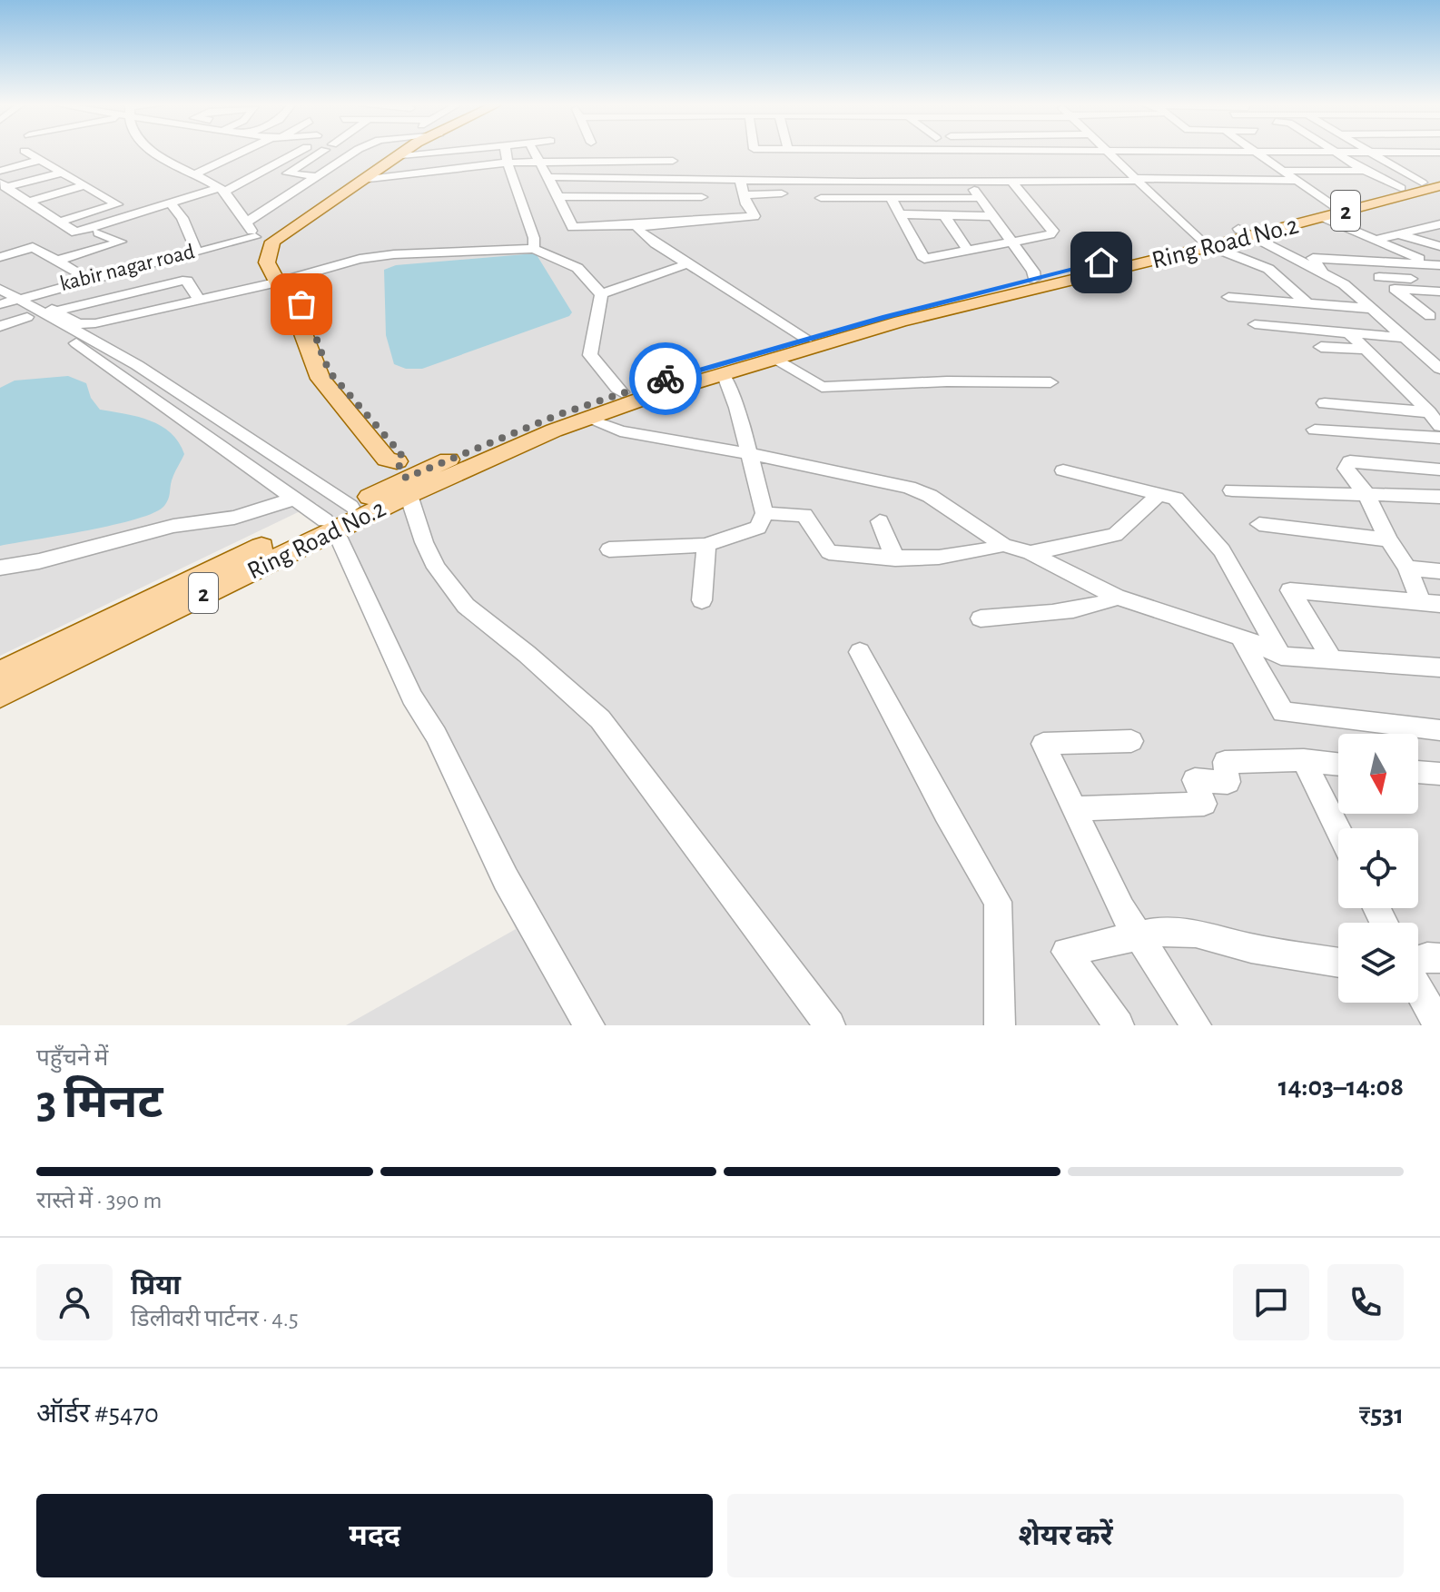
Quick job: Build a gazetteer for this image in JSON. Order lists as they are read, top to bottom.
{
  "streets": {
    "main road": ["2", "Ring Road No.2"],
    "street": ["kabir nagar road"]
  },
  "north": "bottom",
  "page": {
    "heading": ["3 मिनट", "पहुँचने में", "14:03–14:08"],
    "panel": [
      "प्रिया",
      "डिलीवरी पार्टनर · 4.5",
      "ऑर्डर #5470",
      "₹531"
    ],
    "bar": "रास्ते में · 390 m",
    "buttons": ["मदद", "शेयर करें"]
  }
}
